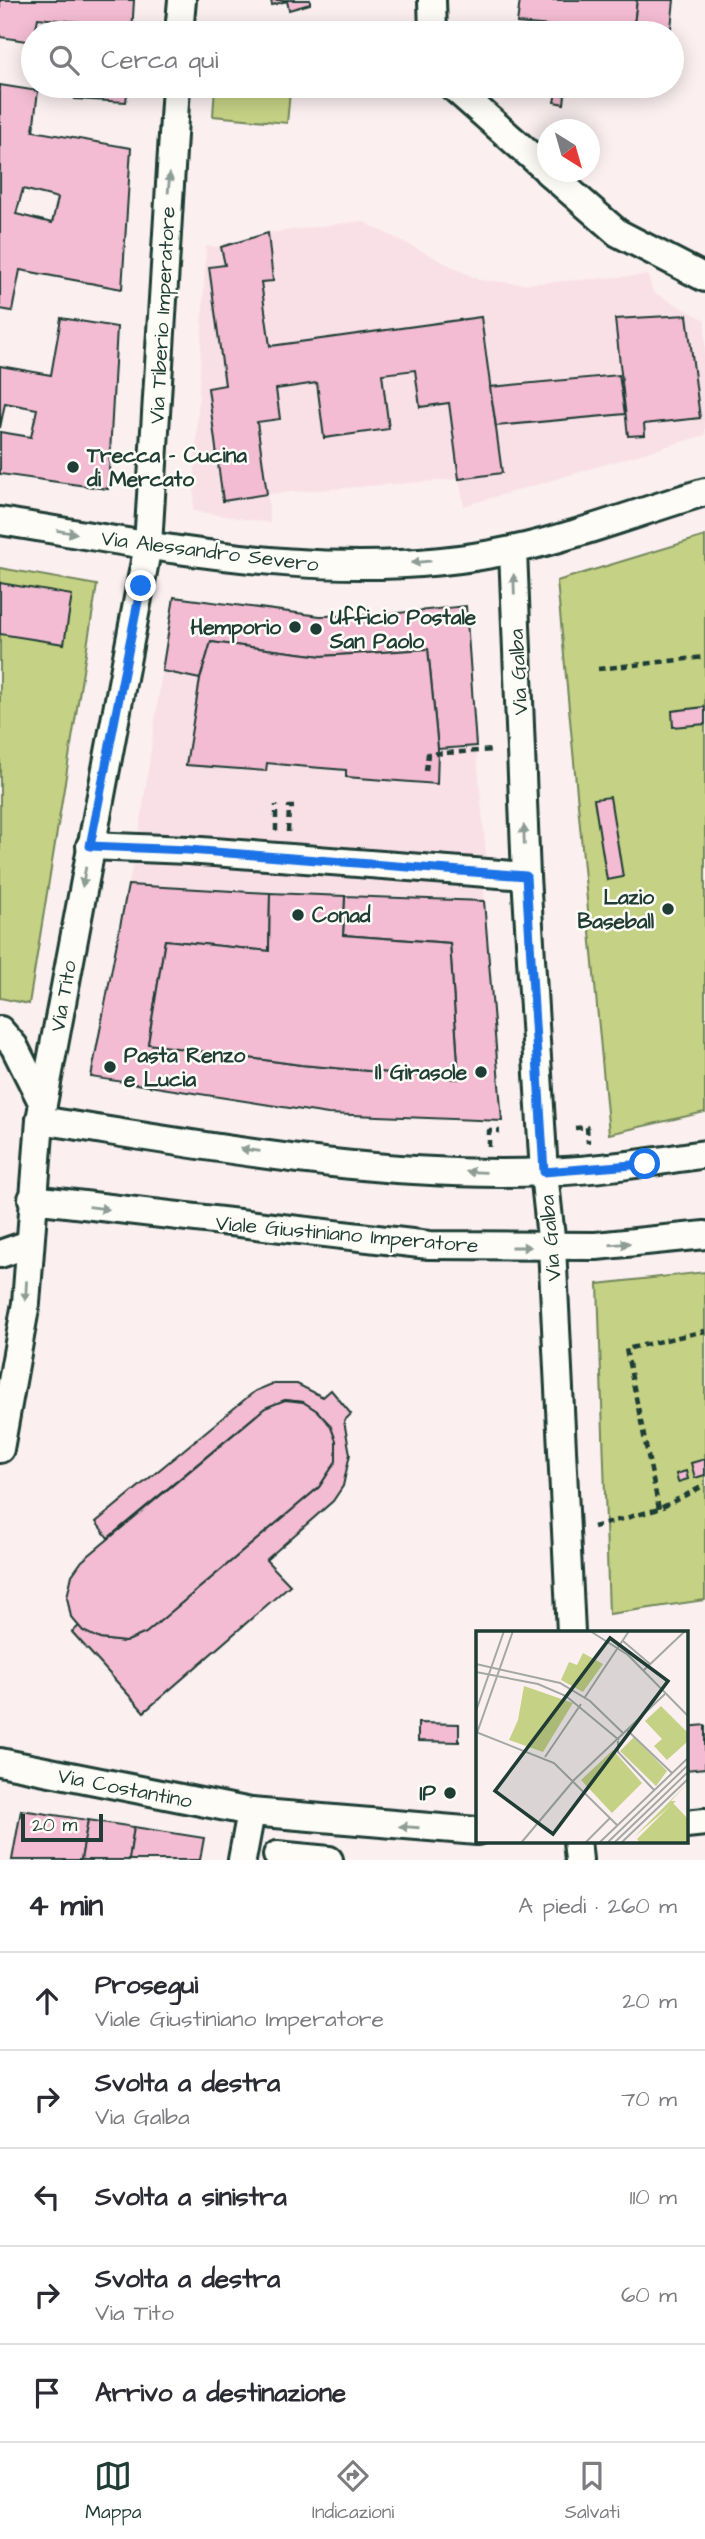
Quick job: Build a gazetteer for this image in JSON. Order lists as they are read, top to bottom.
{
  "streets": {
    "street": [
      "Via Tiberio Imperatore",
      "Via Alessandro Severo",
      "Via Galba",
      "Via Tito",
      "Viale Giustiniano Imperatore",
      "Via Costantino"
    ]
  },
  "crossings": [
    ["Via Tiberio Imperatore", "Via Alessandro Severo"],
    ["Via Tiberio Imperatore", "Via Tito"],
    ["Via Alessandro Severo", "Via Galba"],
    ["Via Alessandro Severo", "Via Tito"],
    ["Via Galba", "Viale Giustiniano Imperatore"],
    ["Via Tito", "Viale Giustiniano Imperatore"]
  ],
  "one_way": ["Via Tiberio Imperatore", "Via Tito", "Via Costantino"],
  "places": [
    "Trecca - Cucina di Mercato",
    "Hemporio",
    "Ufficio Postale San Paolo",
    "Lazio Baseball",
    "Conad",
    "Pasta Renzo e Lucia",
    "Il Girasole",
    "IP"
  ],
  "scale_bar": "20 m",
  "north": "bottom right",
  "page": {
    "search": "Cerca qui",
    "scale": "20 m",
    "heading": ["4 min", "A piedi · 260 m"],
    "list": [
      ["Prosegui", "Viale Giustiniano Imperatore", "20 m"],
      ["Svolta a destra", "Via Galba", "70 m"],
      ["Svolta a sinistra", "110 m"],
      ["Svolta a destra", "Via Tito", "60 m"],
      "Arrivo a destinazione"
    ],
    "nav": ["Mappa", "Indicazioni", "Salvati"]
  }
}
